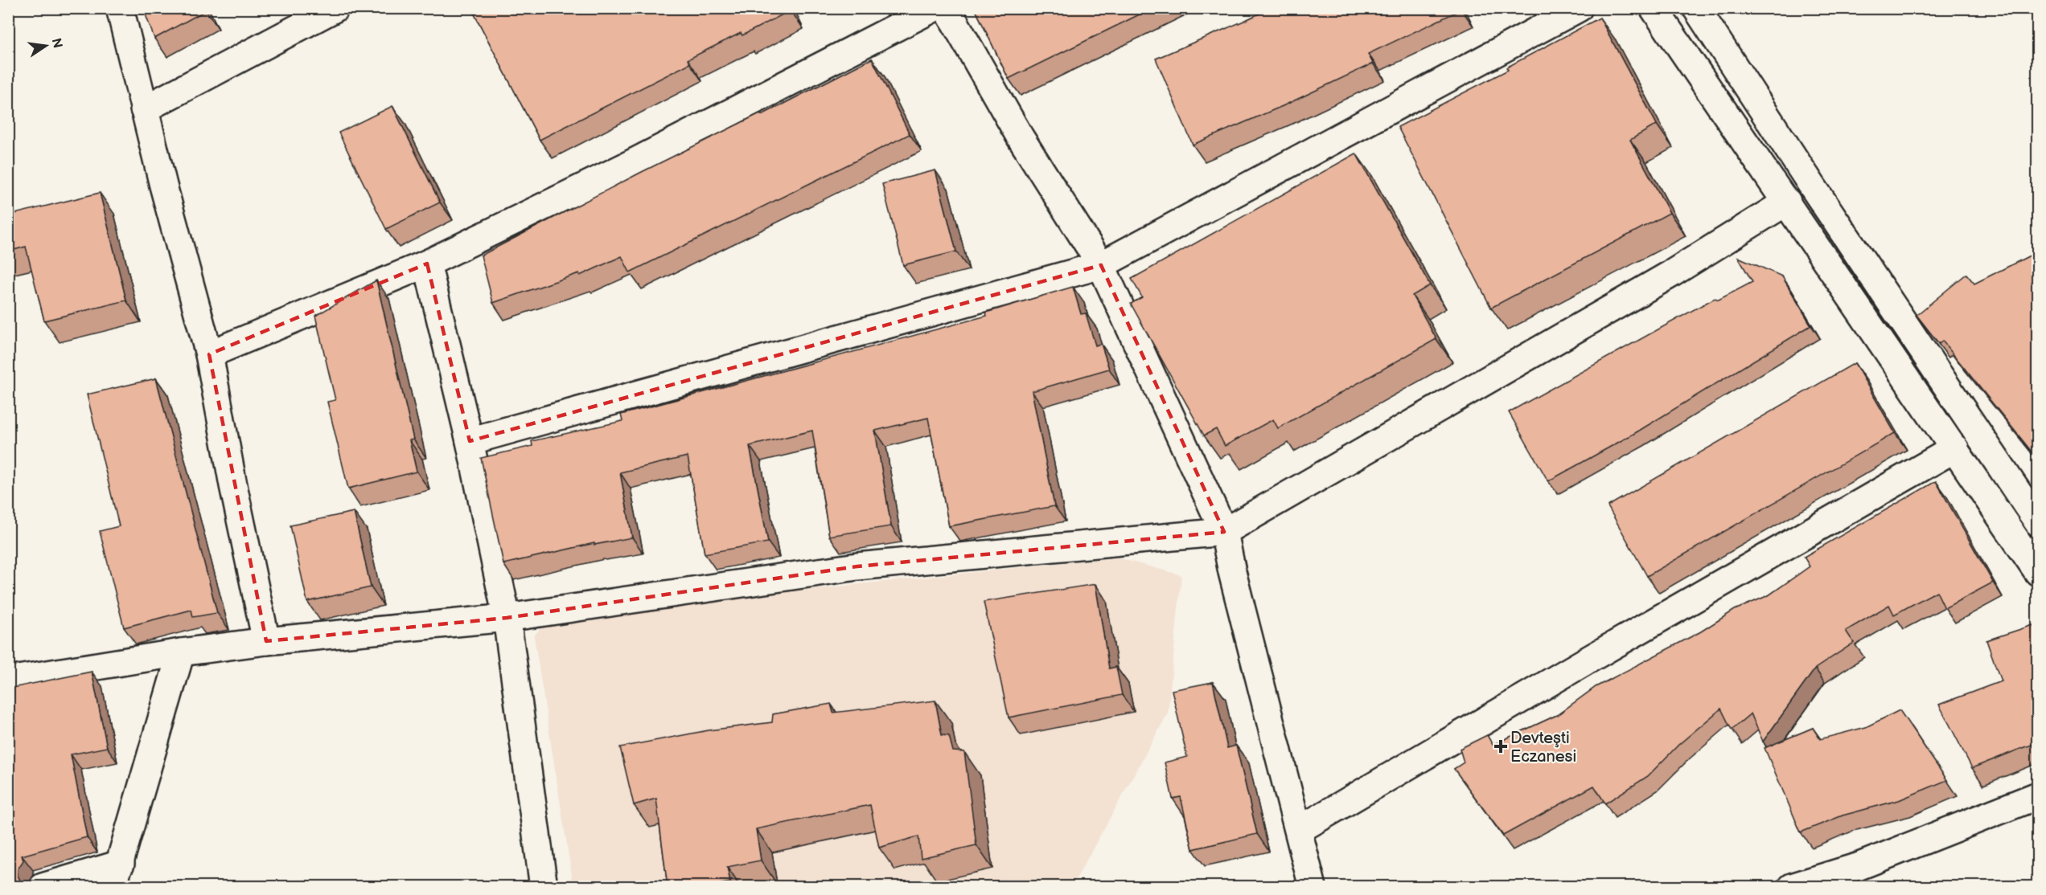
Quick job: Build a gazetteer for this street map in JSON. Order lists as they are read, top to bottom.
{
  "places": {
    "health": ["Devteşti Eczanesi"]
  },
  "north": "right"
}
